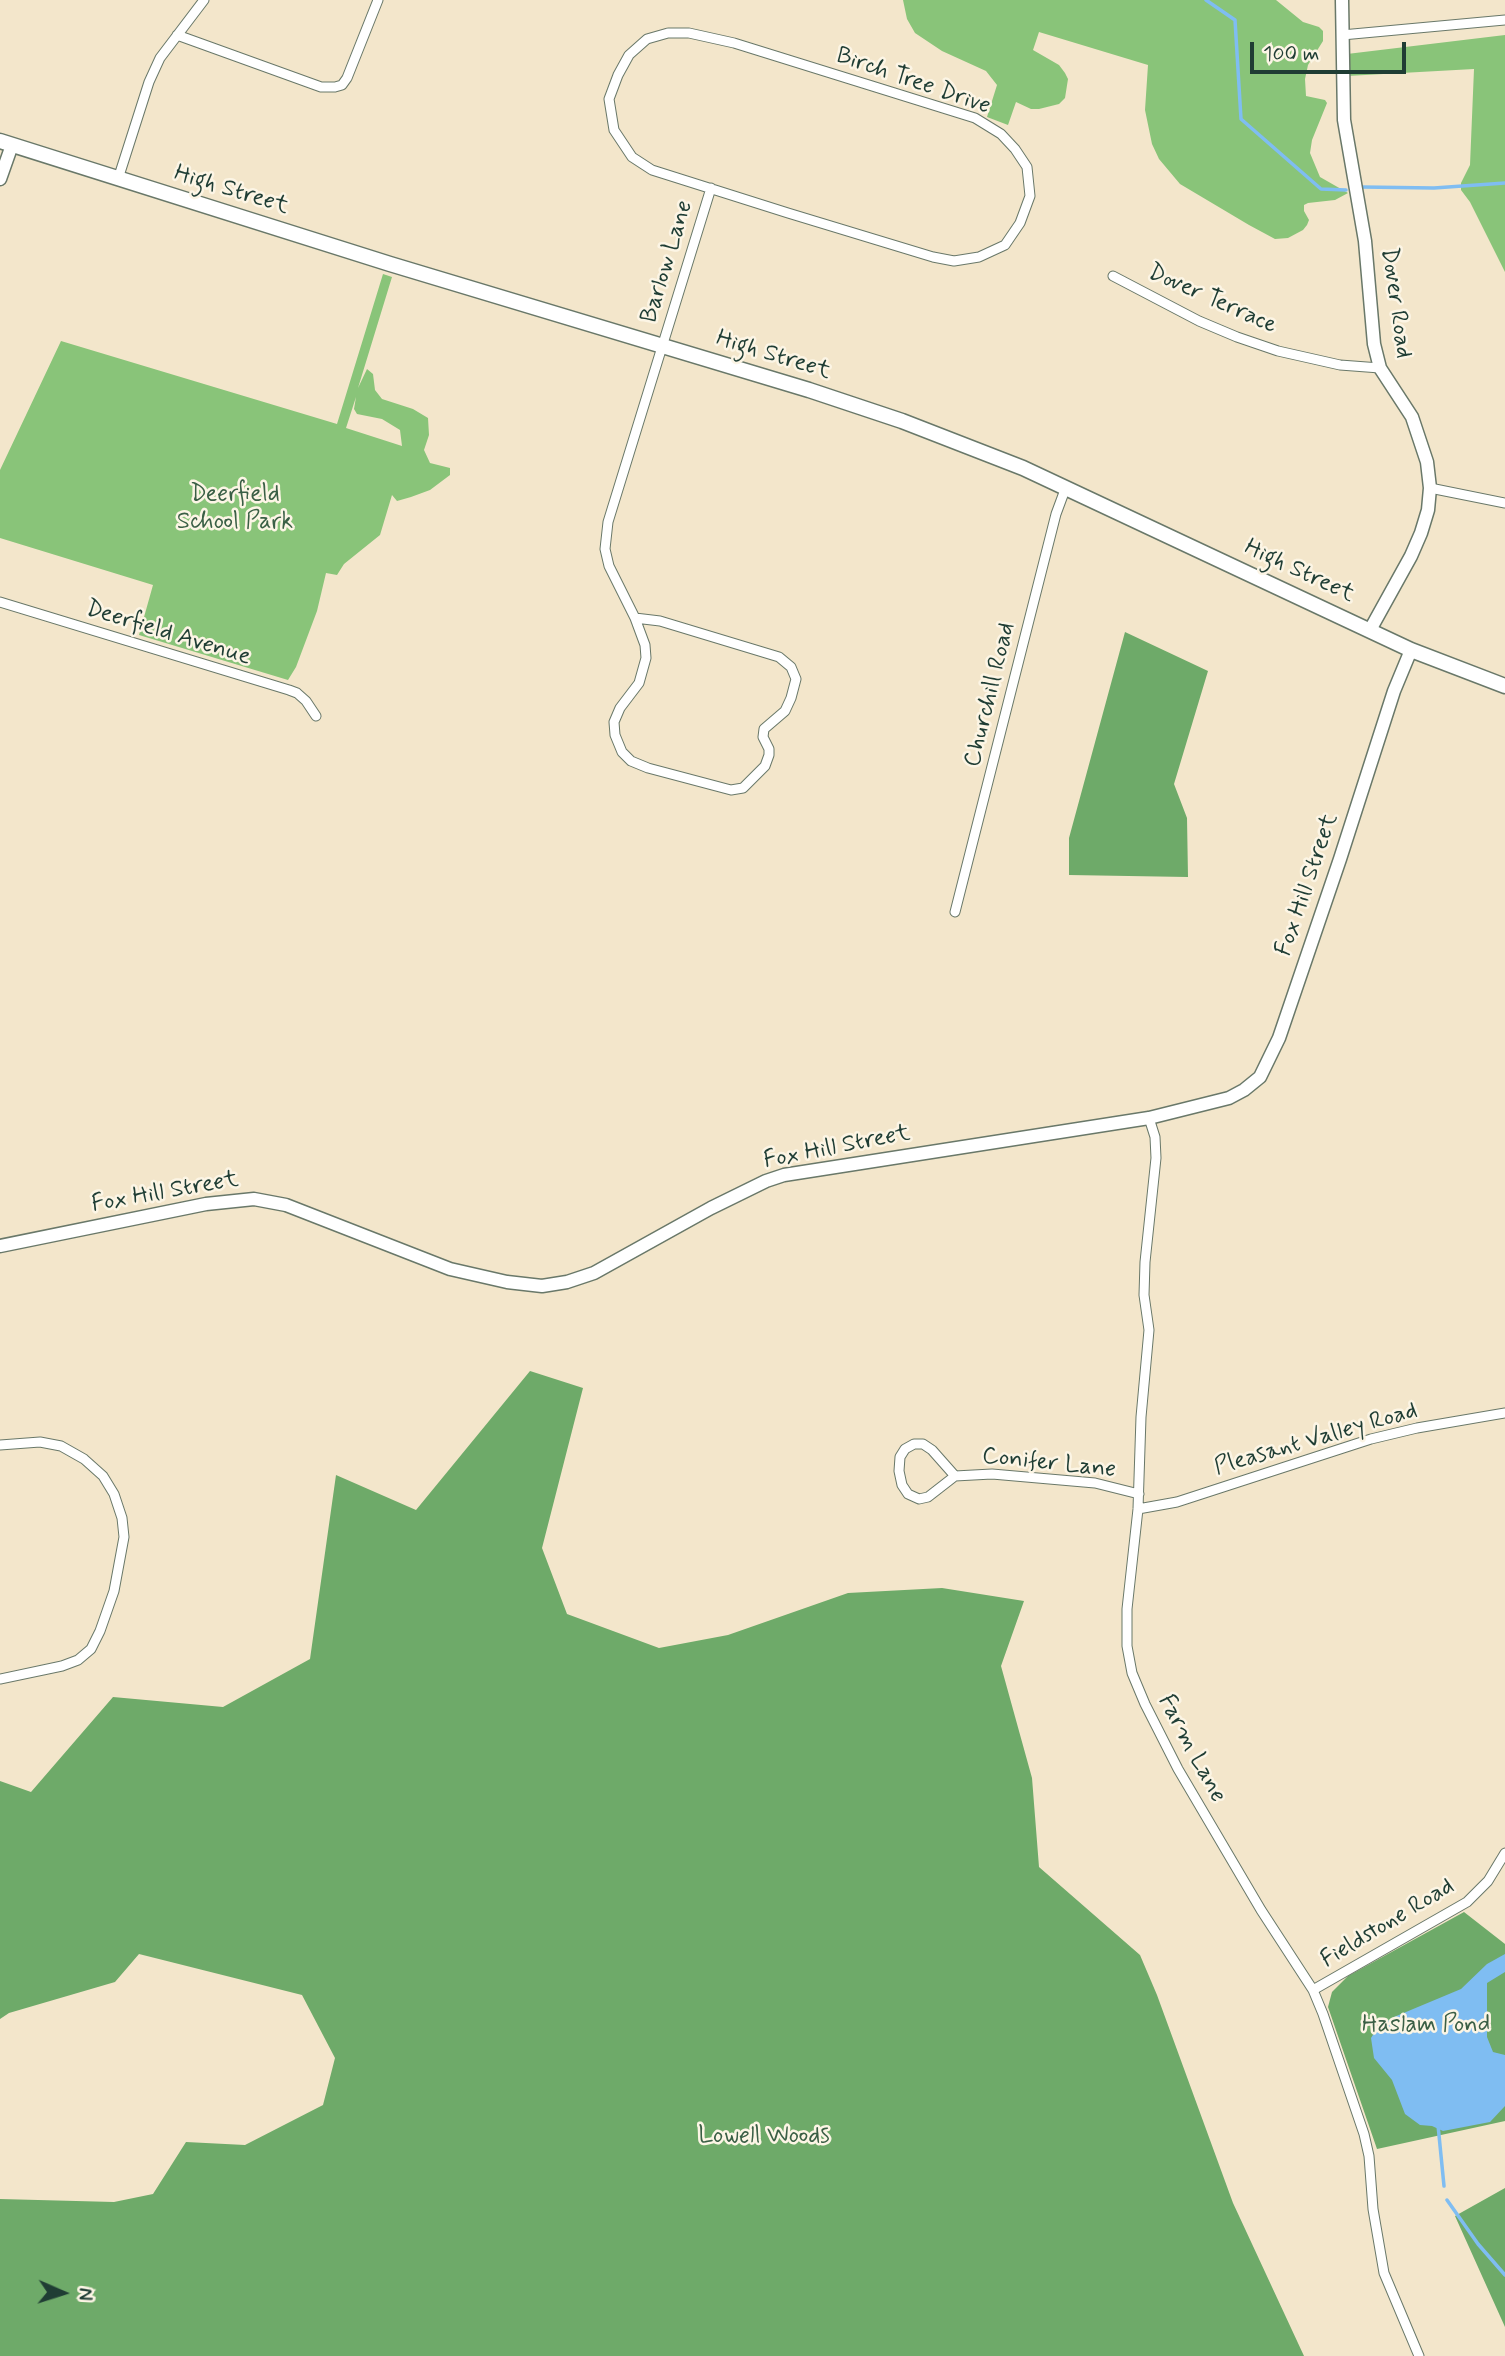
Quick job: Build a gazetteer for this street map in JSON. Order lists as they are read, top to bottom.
{
  "streets": {
    "main road": ["High Street"],
    "street": [
      "Birch Tree Drive",
      "Barlow Lane",
      "Dover Terrace",
      "Dover Road",
      "Deerfield Avenue",
      "Churchill Road",
      "Fox Hill Street",
      "Pleasant Valley Road",
      "Conifer Lane",
      "Farm Lane",
      "Fieldstone Road"
    ]
  },
  "crossings": [
    ["Birch Tree Drive", "Barlow Lane"],
    ["High Street", "Barlow Lane"],
    ["High Street", "Dover Road"],
    ["High Street", "Churchill Road"],
    ["High Street", "Fox Hill Street"],
    ["Dover Terrace", "Dover Road"],
    ["Fox Hill Street", "Farm Lane"],
    ["Pleasant Valley Road", "Farm Lane"],
    ["Conifer Lane", "Farm Lane"],
    ["Farm Lane", "Fieldstone Road"]
  ],
  "parks": ["Deerfield School Park", "Haslam Pond", "Lowell Woods"],
  "scale_bar": "100 m",
  "north": "right"
}
